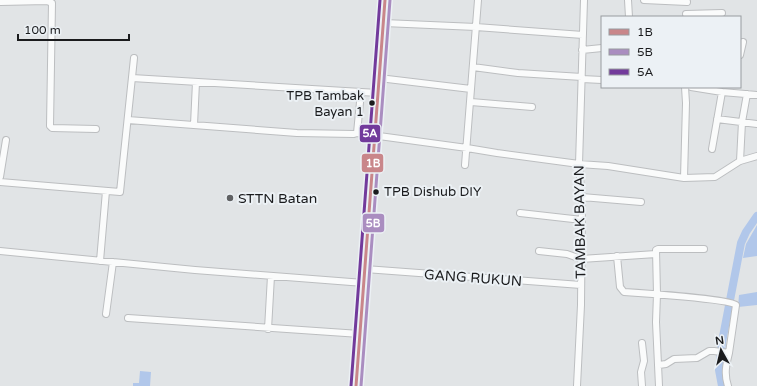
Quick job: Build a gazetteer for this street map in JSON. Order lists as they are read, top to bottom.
{
  "streets": {
    "street": ["TAMBAK BAYAN", "GANG RUKUN"]
  },
  "crossings": [
    ["TAMBAK BAYAN", "GANG RUKUN"]
  ],
  "places": ["TPB Tambak Bayan 1", "TPB Dishub DIY", "STTN Batan"],
  "lines": ["transit line 1B", "transit line 5B", "transit line 5A"],
  "legend": ["1B", "5B", "5A"],
  "scale_bar": "100 m",
  "north": "top"
}
